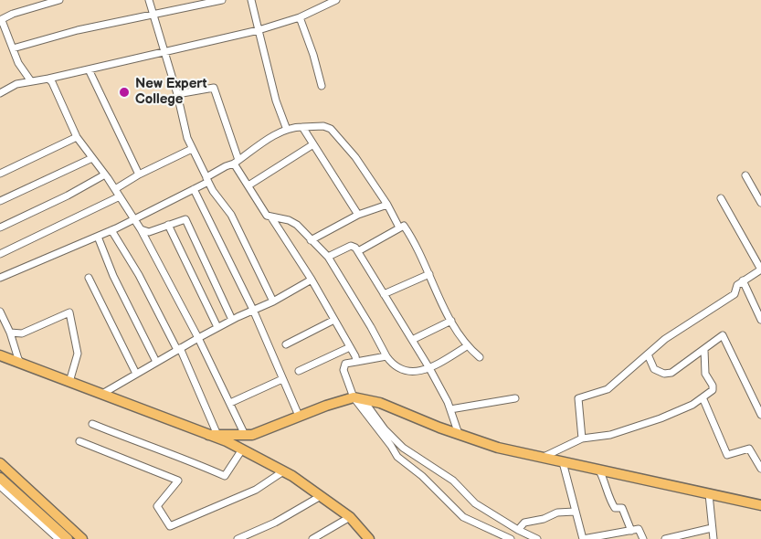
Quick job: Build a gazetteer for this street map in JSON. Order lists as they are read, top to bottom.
{
  "places": ["New Expert College"]
}
